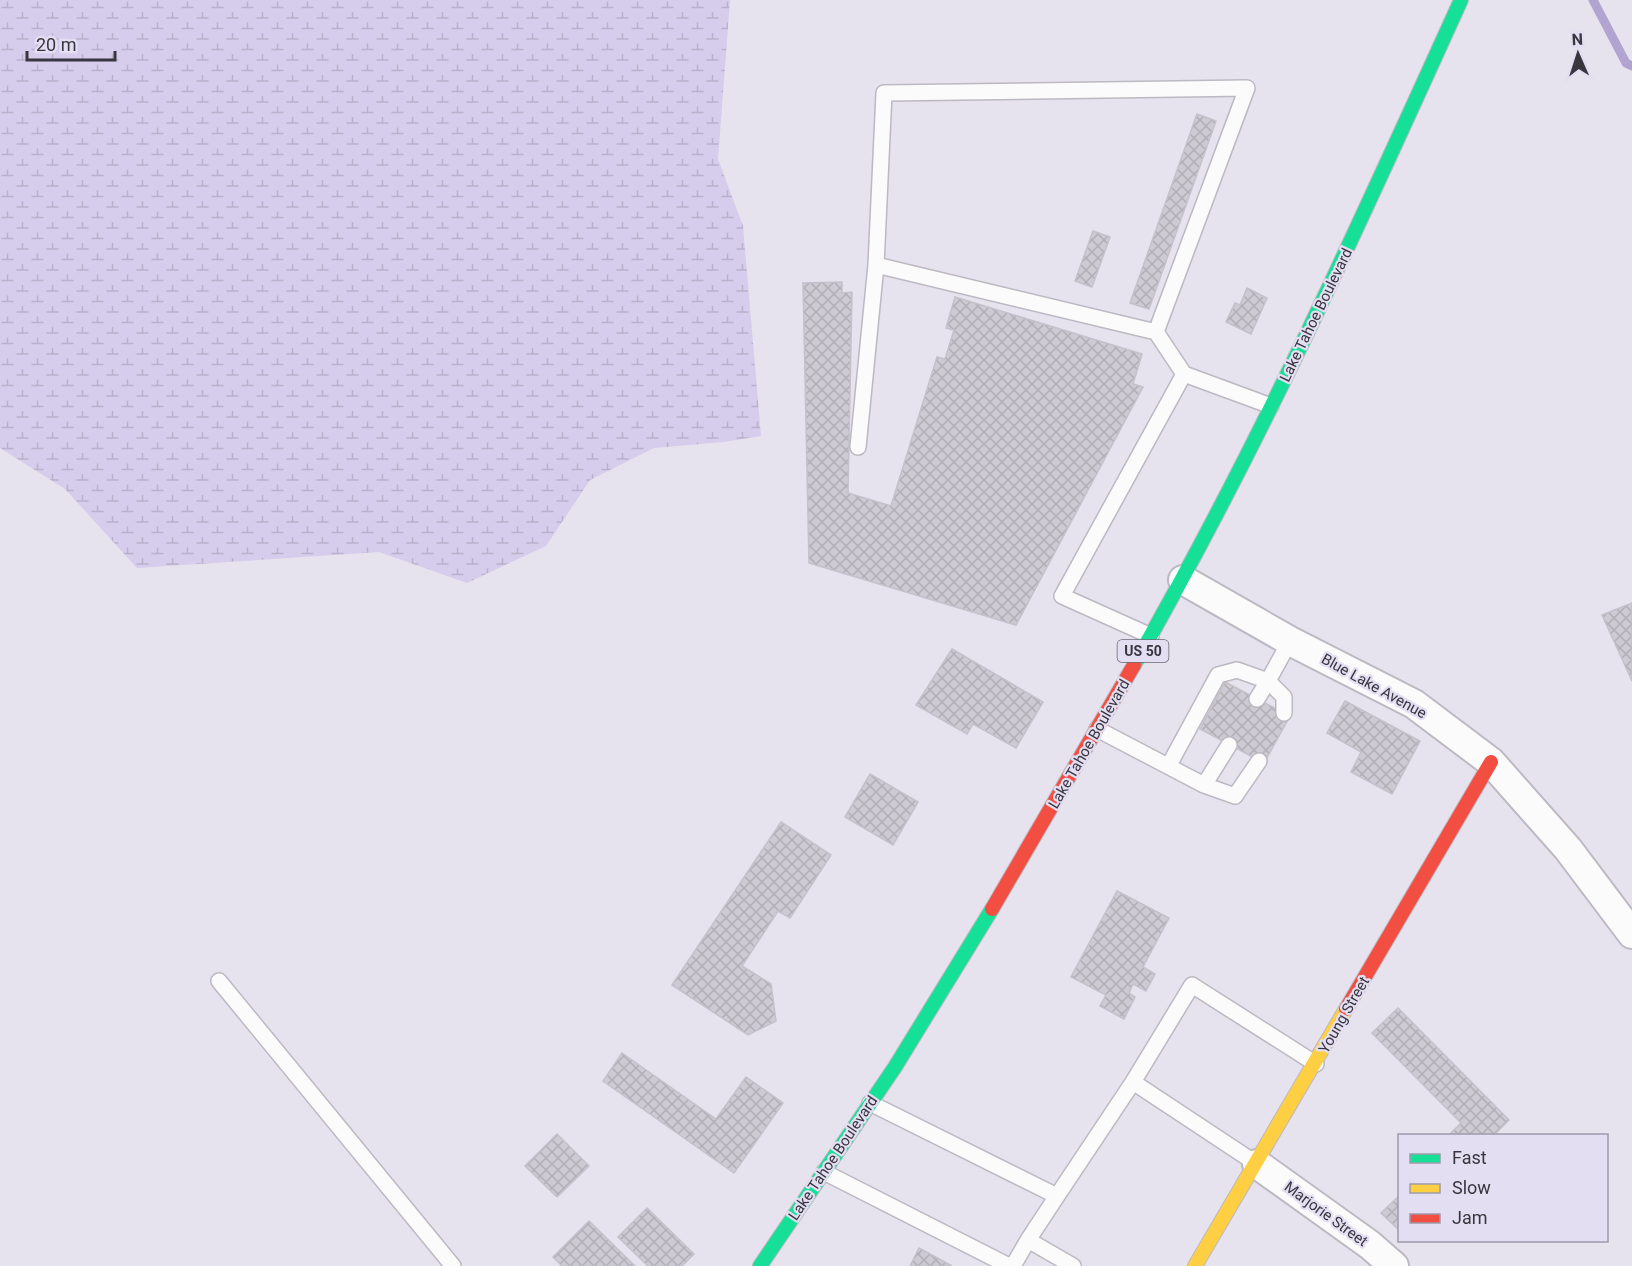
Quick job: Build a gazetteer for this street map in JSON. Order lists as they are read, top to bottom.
{
  "streets": {
    "main road": ["Lake Tahoe Boulevard", "US 50", "Young Street"],
    "street": ["Blue Lake Avenue", "Marjorie Street"]
  },
  "crossings": [
    ["Lake Tahoe Boulevard", "Blue Lake Avenue"],
    ["Blue Lake Avenue", "Young Street"],
    ["Young Street", "Marjorie Street"]
  ],
  "legend": ["Fast", "Slow", "Jam"],
  "scale_bar": "20 m",
  "north": "top"
}
